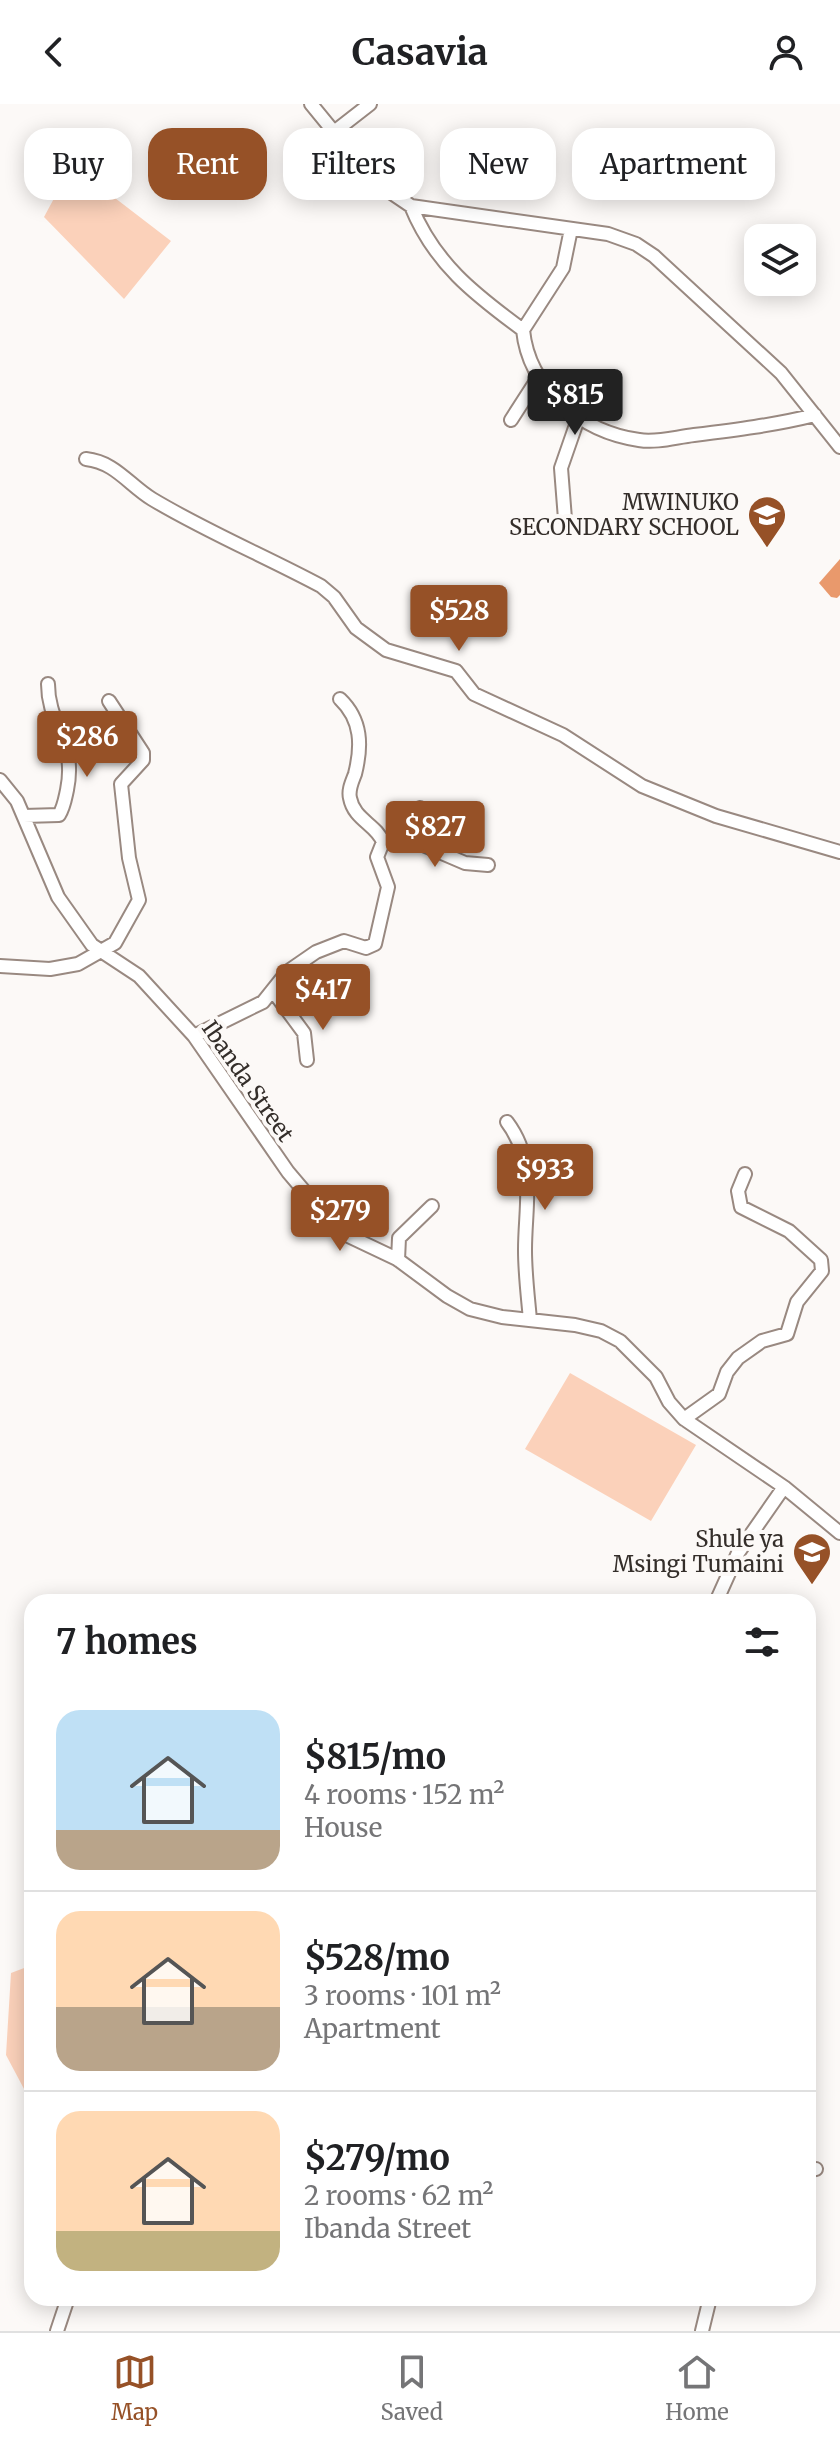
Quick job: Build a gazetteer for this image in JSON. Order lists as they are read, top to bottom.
{
  "streets": {
    "street": ["Ibanda Street"]
  },
  "places": {
    "school or university": ["MWINUKO SECONDARY SCHOOL", "Shule ya Msingi Tumaini"]
  },
  "page": {
    "header": "Casavia",
    "chip": [
      "Buy",
      "Rent",
      "Filters",
      "New",
      "Apartment"
    ],
    "price": [
      "$815",
      "$528",
      "$286",
      "$827",
      "$417",
      "$933",
      "$279"
    ],
    "heading": "7 homes",
    "list": [
      {
        "name": "$815/mo",
        "note": "4 rooms · 152 m² · House"
      },
      {
        "name": "$528/mo",
        "note": "3 rooms · 101 m² · Apartment"
      },
      {
        "name": "$279/mo",
        "note": "2 rooms · 62 m² · Ibanda Street"
      }
    ],
    "tabs": ["Map", "Saved", "Home"]
  }
}
